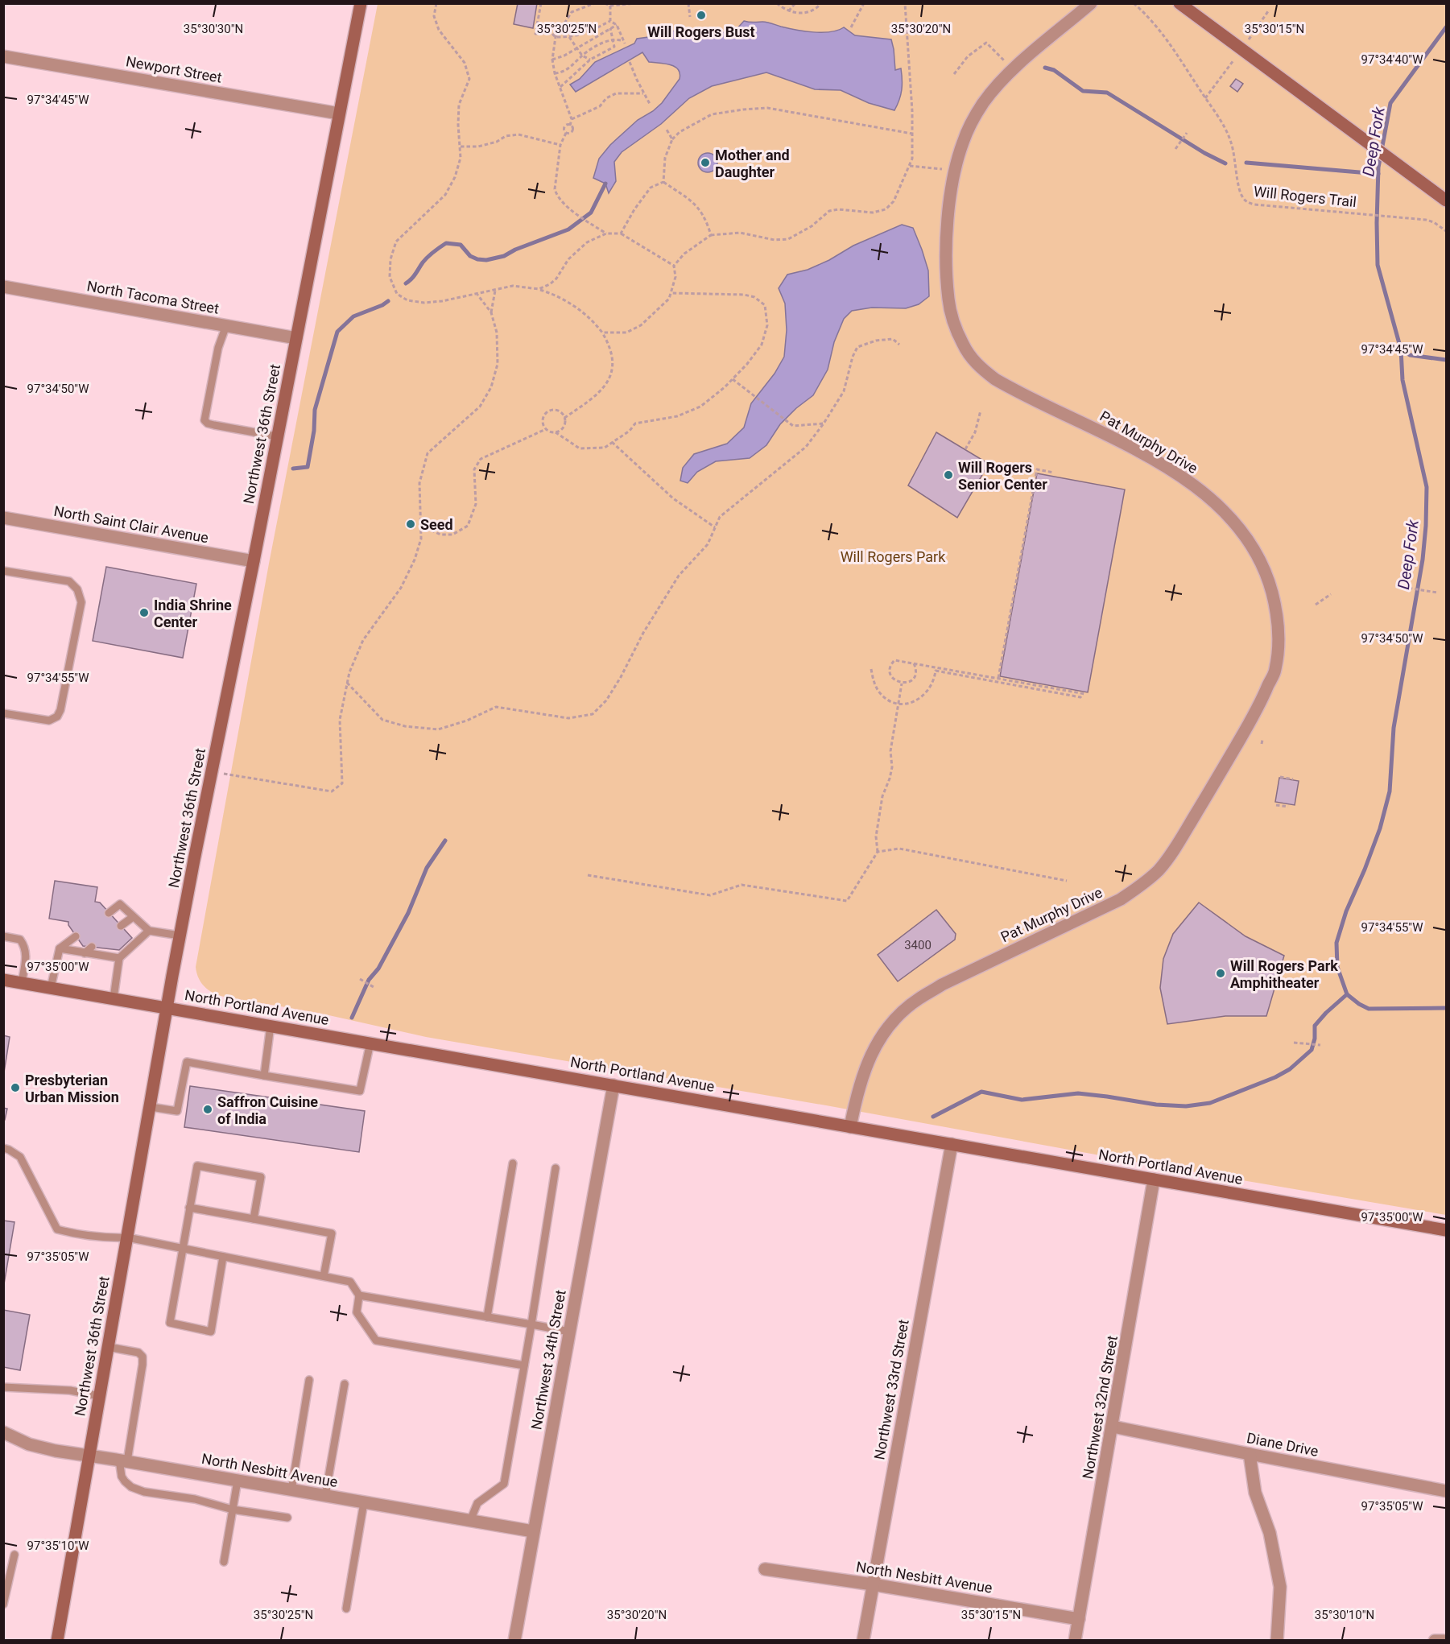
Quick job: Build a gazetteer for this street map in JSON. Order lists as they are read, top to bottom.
{
  "streets": {
    "main road": ["Northwest 36th Street", "North Portland Avenue"],
    "street": [
      "Newport Street",
      "North Tacoma Street",
      "Pat Murphy Drive",
      "North Saint Clair Avenue",
      "Northwest 34th Street",
      "Northwest 33rd Street",
      "Northwest 32nd Street",
      "Diane Drive",
      "North Nesbitt Avenue"
    ],
    "path": ["Will Rogers Trail"]
  },
  "crossings": [
    ["Newport Street", "Northwest 36th Street"],
    ["North Tacoma Street", "Northwest 36th Street"],
    ["Northwest 36th Street", "North Saint Clair Avenue"],
    ["Northwest 36th Street", "North Portland Avenue"],
    ["Northwest 36th Street", "North Nesbitt Avenue"],
    ["Pat Murphy Drive", "North Portland Avenue"],
    ["North Portland Avenue", "Northwest 34th Street"],
    ["North Portland Avenue", "Northwest 33rd Street"],
    ["North Portland Avenue", "Northwest 32nd Street"],
    ["Northwest 34th Street", "North Nesbitt Avenue"],
    ["Northwest 33rd Street", "North Nesbitt Avenue"],
    ["Northwest 32nd Street", "Diane Drive"],
    ["Northwest 32nd Street", "North Nesbitt Avenue"]
  ],
  "water": ["Deep Fork"],
  "parks": ["Will Rogers Park"],
  "places": [
    "Will Rogers Bust",
    "Mother and Daughter",
    "Will Rogers Senior Center",
    "Seed",
    "India Shrine Center",
    "Will Rogers Park Amphitheater",
    "Presbyterian Urban Mission",
    "Saffron Cuisine of India"
  ],
  "house_numbers": ["3400"],
  "coordinates": [
    "35°30'30\"N",
    "35°30'25\"N",
    "35°30'20\"N",
    "35°30'15\"N",
    "97°34'40\"W",
    "97°34'45\"W",
    "97°34'50\"W",
    "97°34'55\"W",
    "97°35'00\"W",
    "97°35'05\"W",
    "97°35'10\"W",
    "35°30'10\"N"
  ]
}
